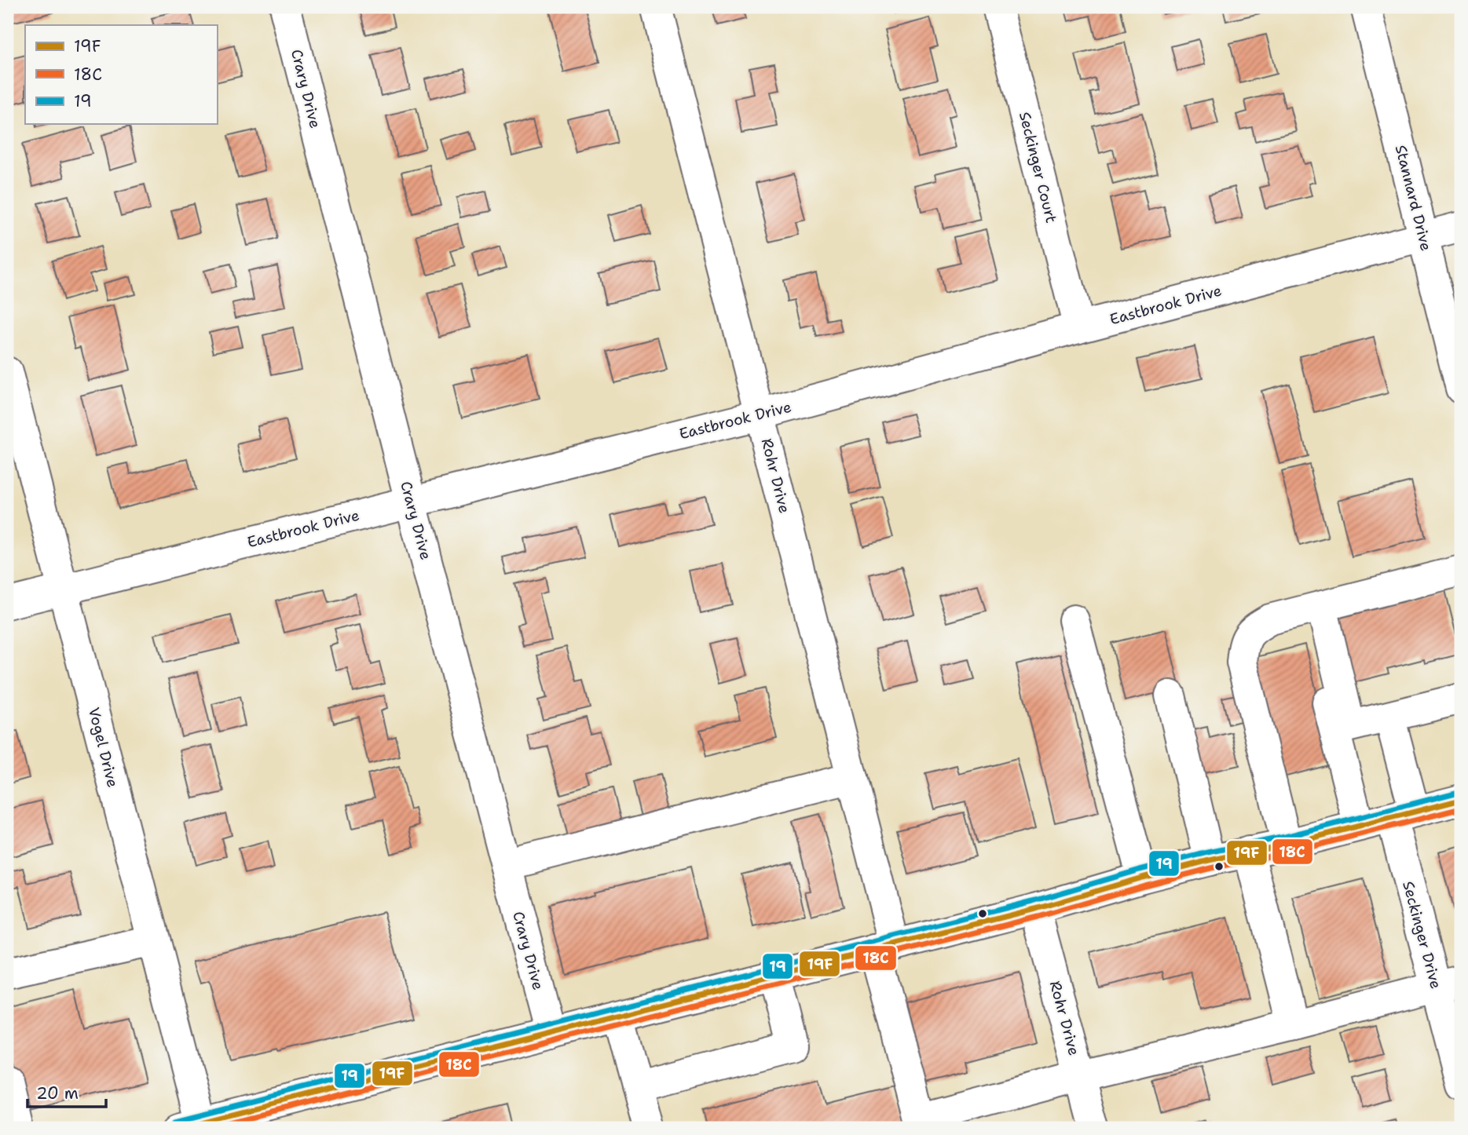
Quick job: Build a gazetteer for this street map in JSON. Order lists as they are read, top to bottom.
{
  "streets": {
    "street": [
      "Crary Drive",
      "Seckinger Court",
      "Stannard Drive",
      "Eastbrook Drive",
      "Rohr Drive",
      "Vogel Drive",
      "Seckinger Drive"
    ]
  },
  "crossings": [
    ["Crary Drive", "Eastbrook Drive"],
    ["Seckinger Court", "Eastbrook Drive"],
    ["Stannard Drive", "Eastbrook Drive"],
    ["Eastbrook Drive", "Rohr Drive"],
    ["Eastbrook Drive", "Vogel Drive"]
  ],
  "lines": ["transit line 19", "transit line 19F", "transit line 18C"],
  "legend": ["19F", "18C", "19"],
  "scale_bar": "20 m"
}
